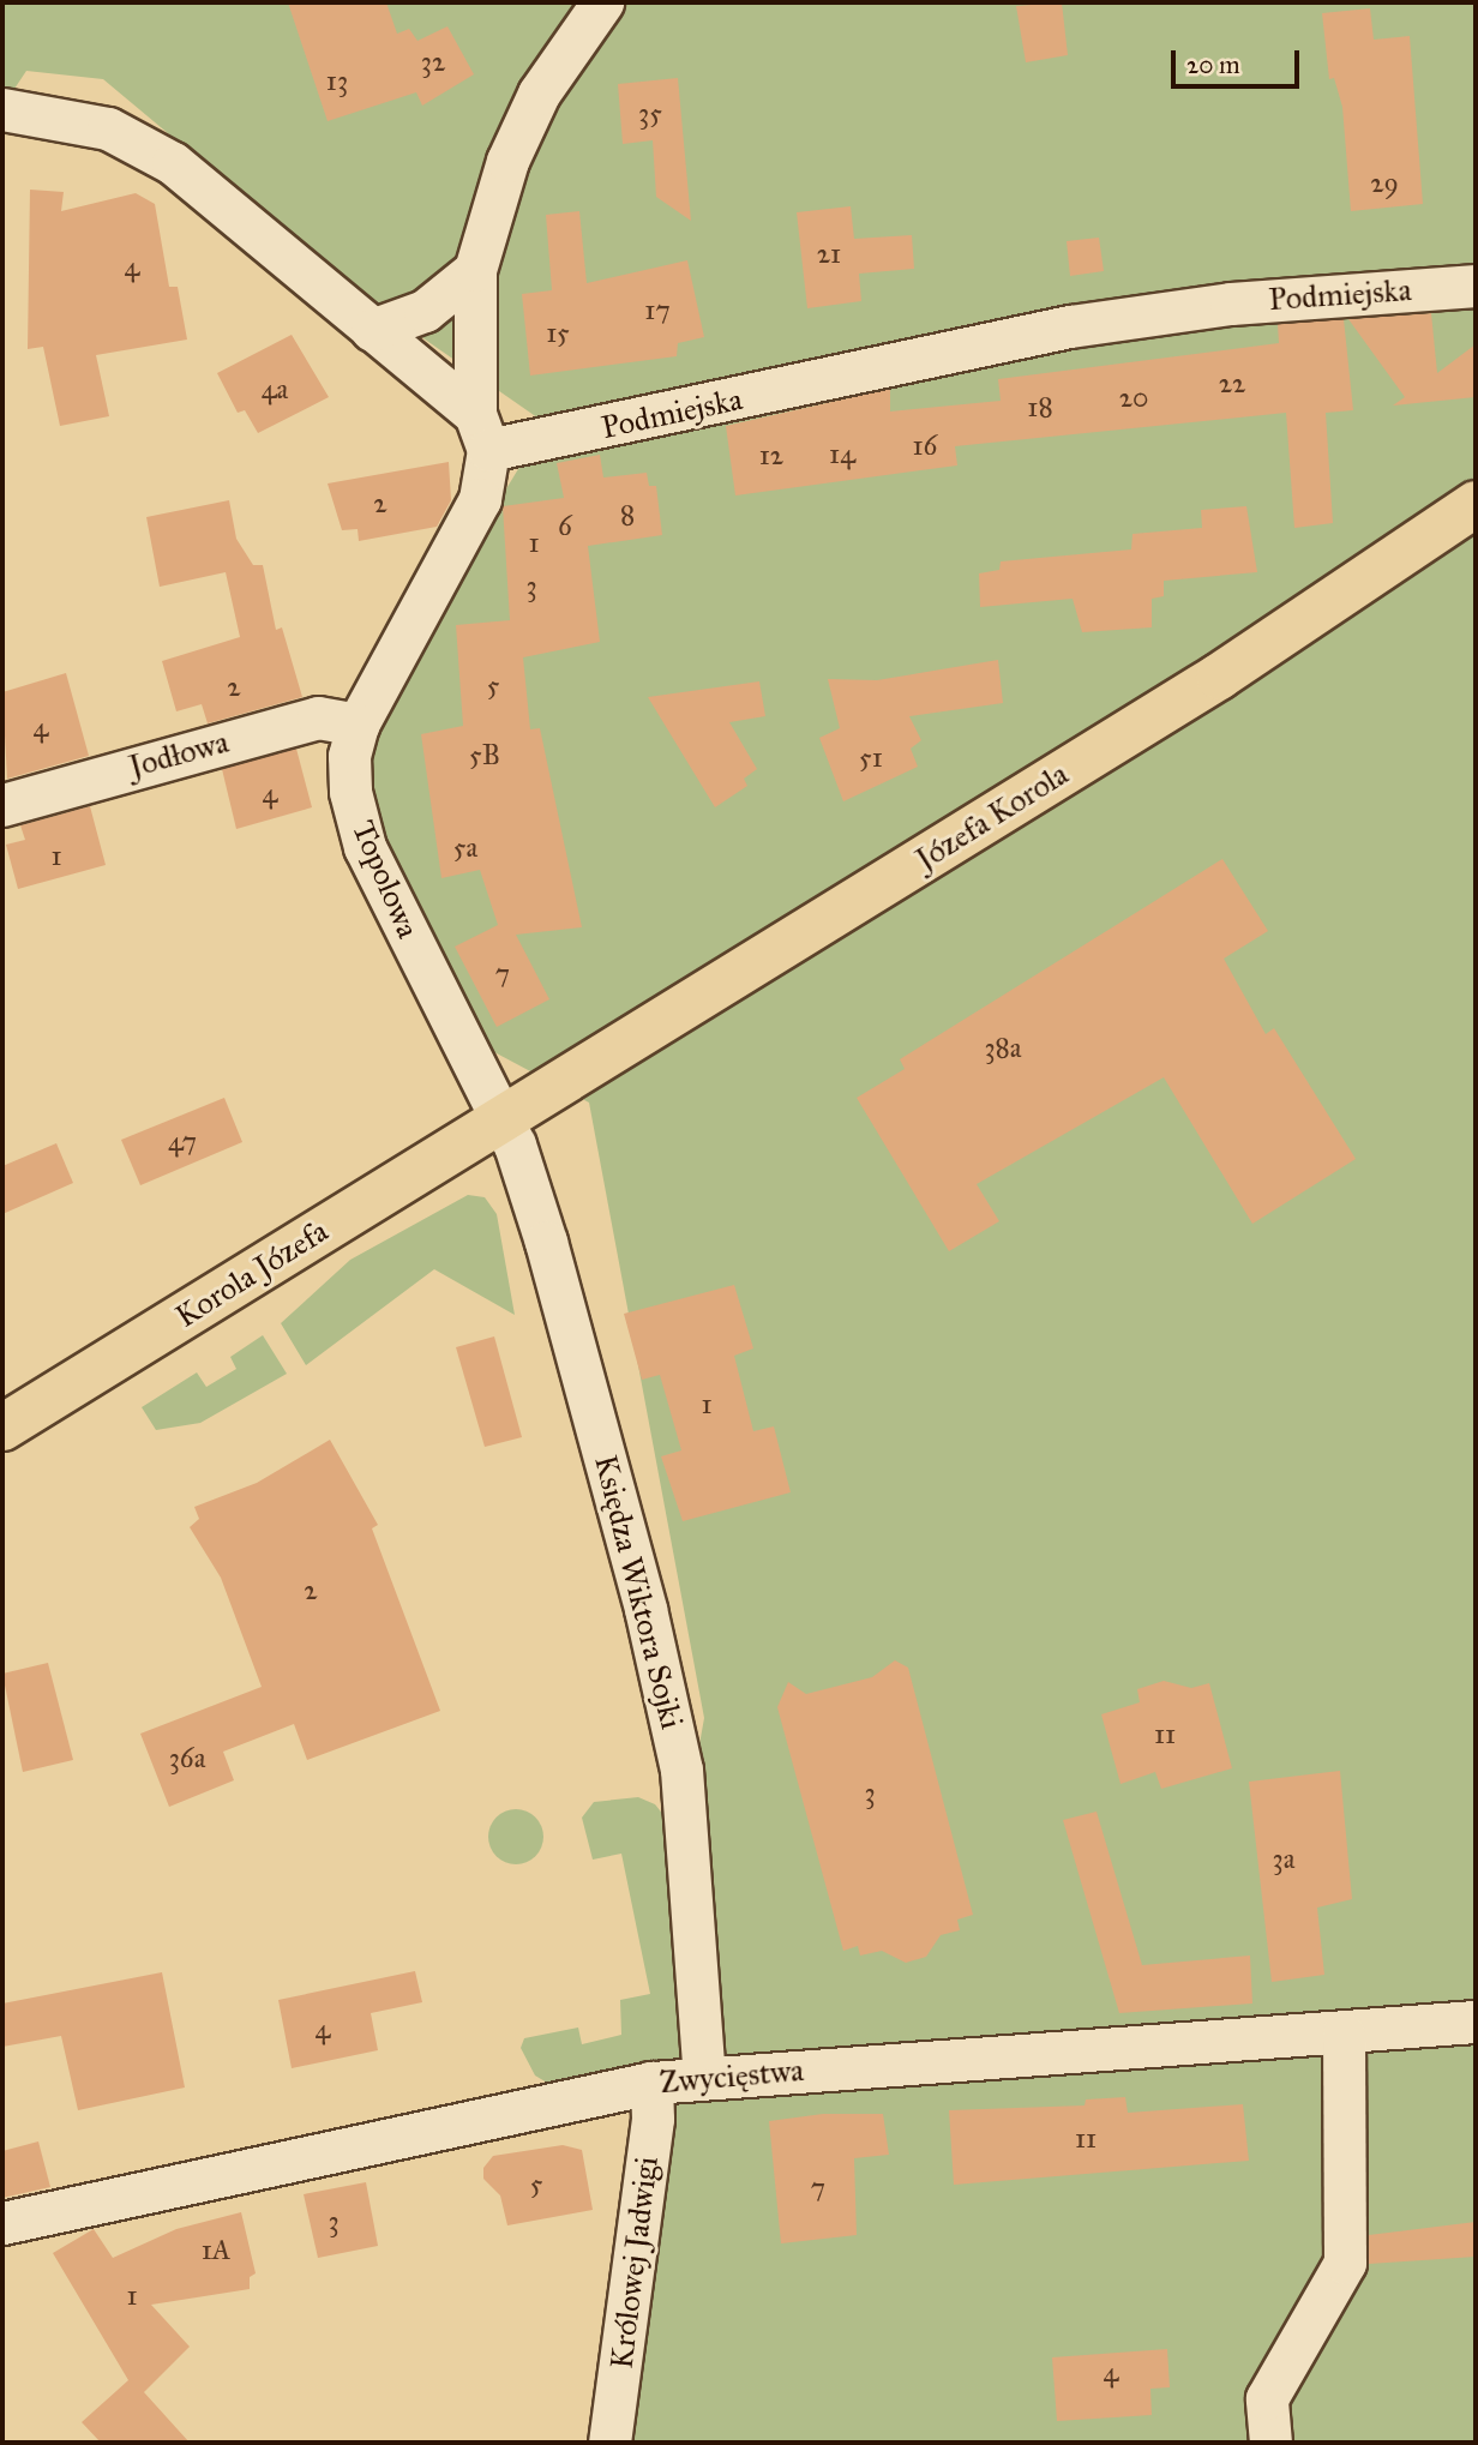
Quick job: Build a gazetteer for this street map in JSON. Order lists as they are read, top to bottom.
{
  "streets": {
    "highway": ["Józefa Korola", "Korola Józefa"],
    "street": [
      "Podmiejska",
      "Jodłowa",
      "Topolowa",
      "Księdza Wiktora Sojki",
      "Zwycięstwa",
      "Królowej Jadwigi"
    ]
  },
  "crossings": [
    ["Podmiejska", "Topolowa"],
    ["Jodłowa", "Topolowa"],
    ["Józefa Korola", "Topolowa"],
    ["Józefa Korola", "Korola Józefa"],
    ["Józefa Korola", "Księdza Wiktora Sojki"],
    ["Topolowa", "Korola Józefa"],
    ["Topolowa", "Księdza Wiktora Sojki"],
    ["Korola Józefa", "Księdza Wiktora Sojki"],
    ["Księdza Wiktora Sojki", "Zwycięstwa"],
    ["Zwycięstwa", "Królowej Jadwigi"]
  ],
  "house_numbers": [
    "32",
    "13",
    "35",
    "29",
    "21",
    "4",
    "17",
    "15",
    "22",
    "4a",
    "20",
    "18",
    "16",
    "14",
    "12",
    "2",
    "8",
    "6",
    "1",
    "3",
    "5",
    "2",
    "4",
    "5B",
    "51",
    "4",
    "5a",
    "1",
    "7",
    "38a",
    "47",
    "1",
    "2",
    "11",
    "36a",
    "3",
    "3a",
    "4",
    "11",
    "5",
    "7",
    "3",
    "1A",
    "1",
    "4"
  ],
  "scale_bar": "20 m"
}
